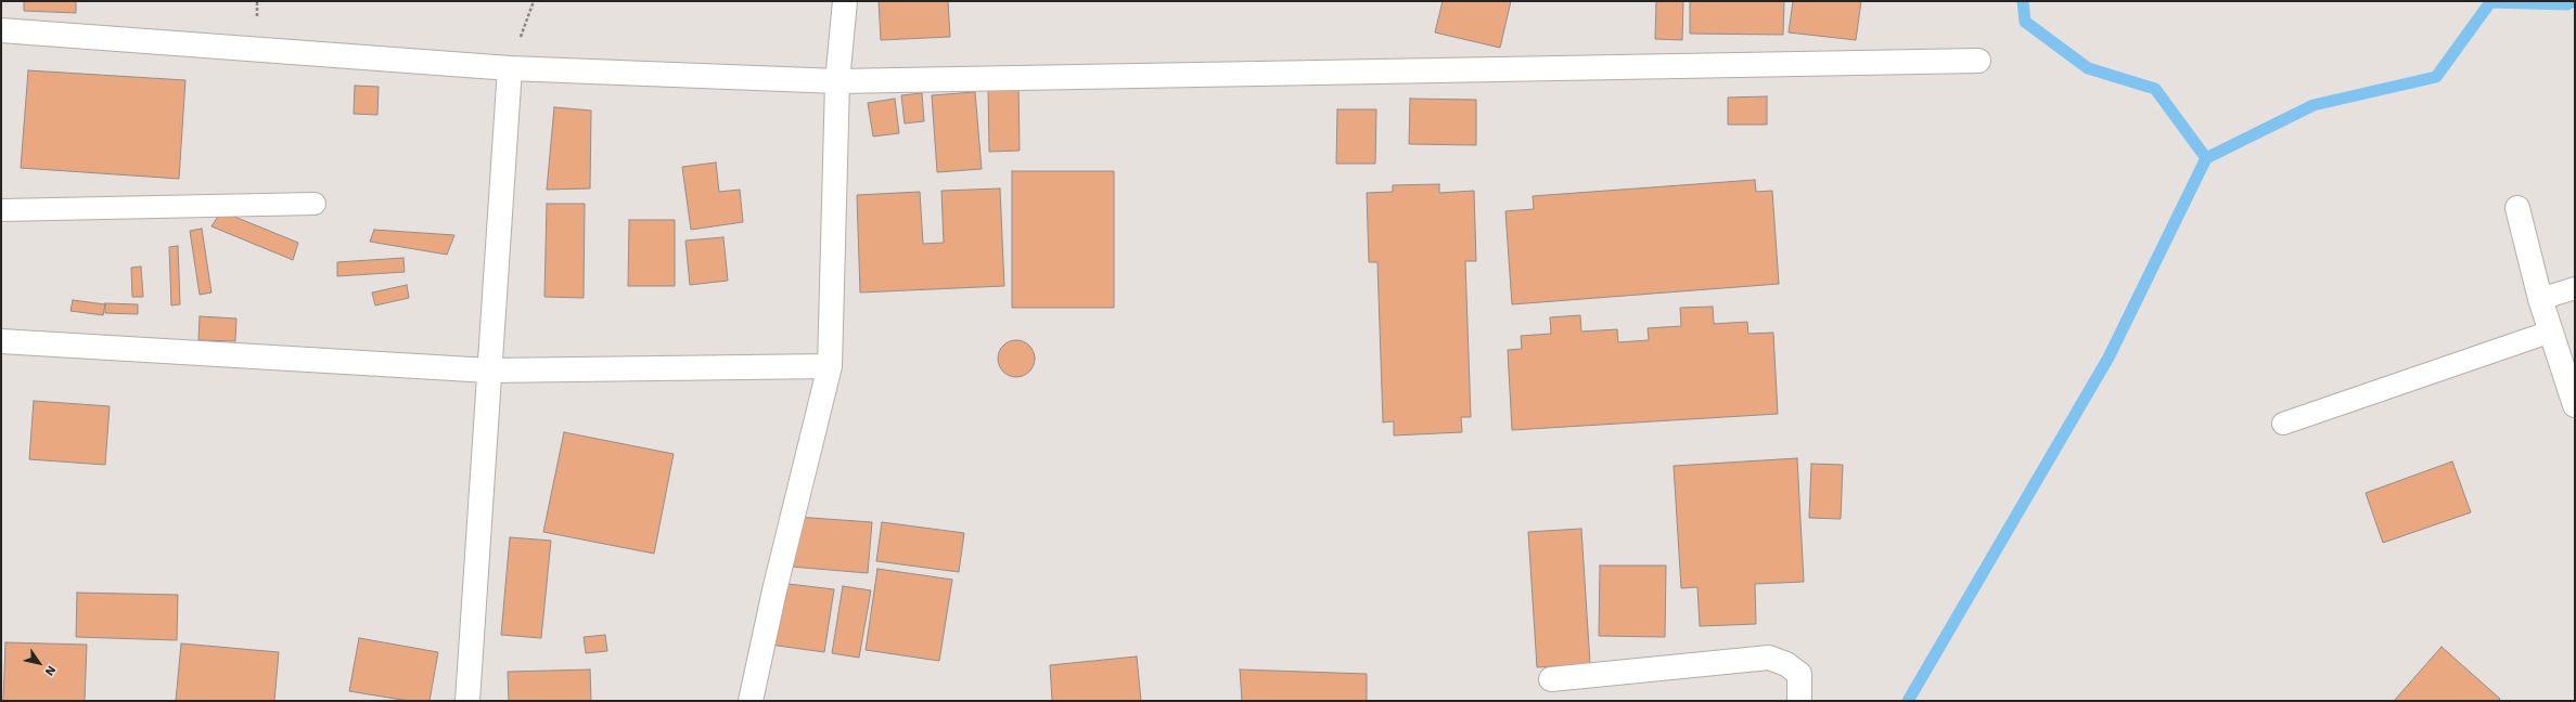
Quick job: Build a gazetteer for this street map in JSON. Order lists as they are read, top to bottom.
{
  "north": "bottom right"
}
